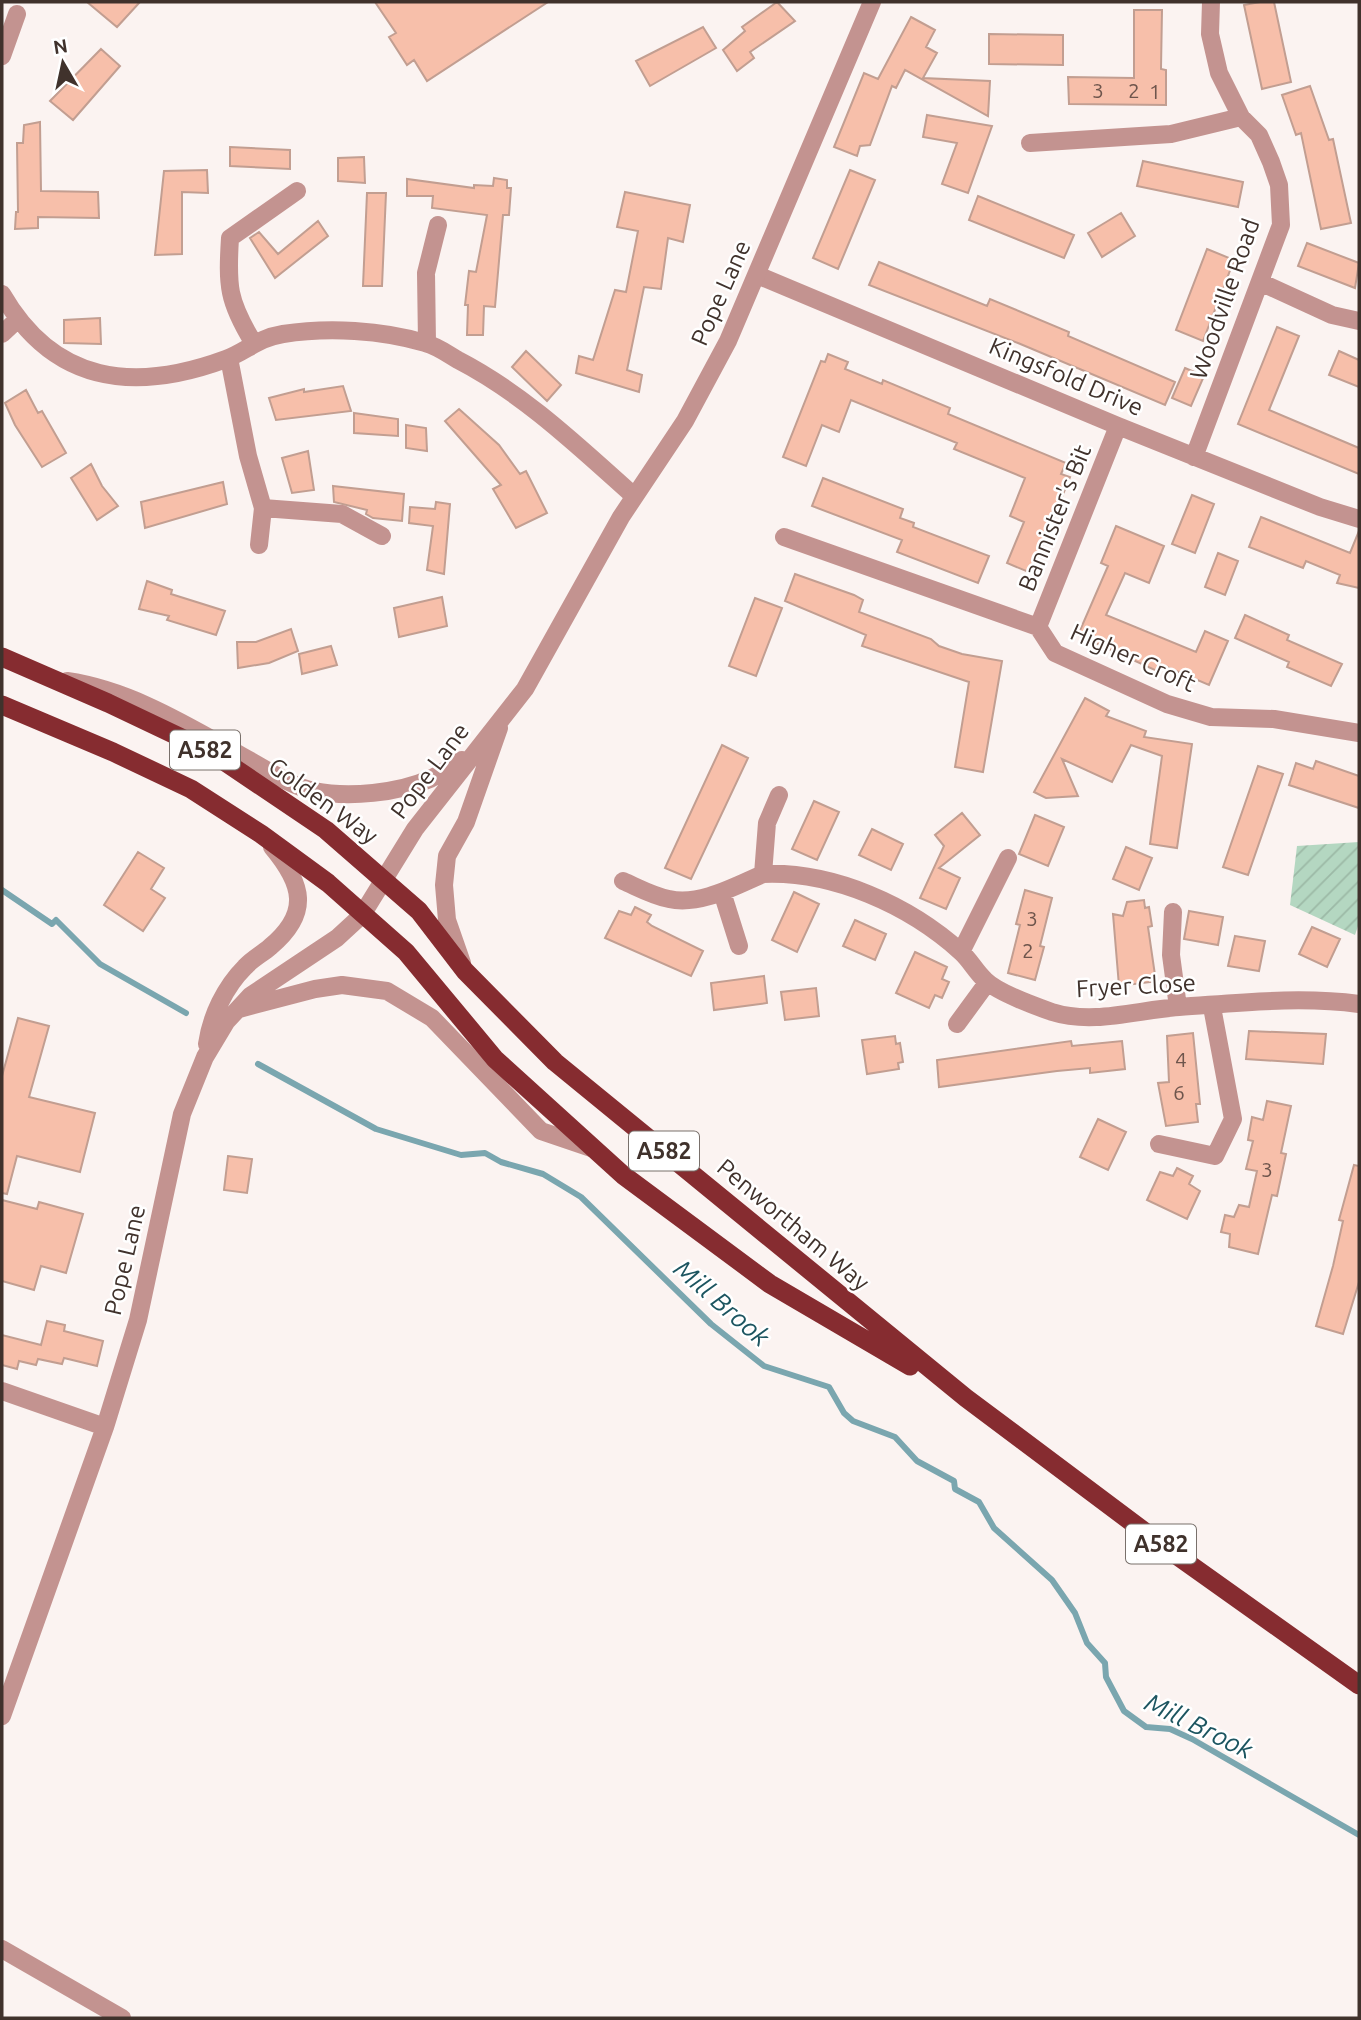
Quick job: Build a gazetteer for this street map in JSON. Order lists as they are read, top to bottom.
{
  "streets": {
    "highway": ["A582", "Golden Way", "Penwortham Way"],
    "street": [
      "Pope Lane",
      "Woodville Road",
      "Kingsfold Drive",
      "Bannister's Bit",
      "Higher Croft",
      "Fryer Close"
    ]
  },
  "crossings": [
    ["Pope Lane", "Kingsfold Drive"],
    ["Pope Lane", "A582"],
    ["Pope Lane", "Golden Way"],
    ["Pope Lane", "Penwortham Way"],
    ["Woodville Road", "Kingsfold Drive"],
    ["Kingsfold Drive", "Bannister's Bit"],
    ["Bannister's Bit", "Higher Croft"],
    ["A582", "Penwortham Way"],
    ["Golden Way", "Penwortham Way"]
  ],
  "water": ["Mill Brook"],
  "house_numbers": [
    "3",
    "2",
    "1",
    "3",
    "2",
    "4",
    "6",
    "3"
  ],
  "north": "top"
}
